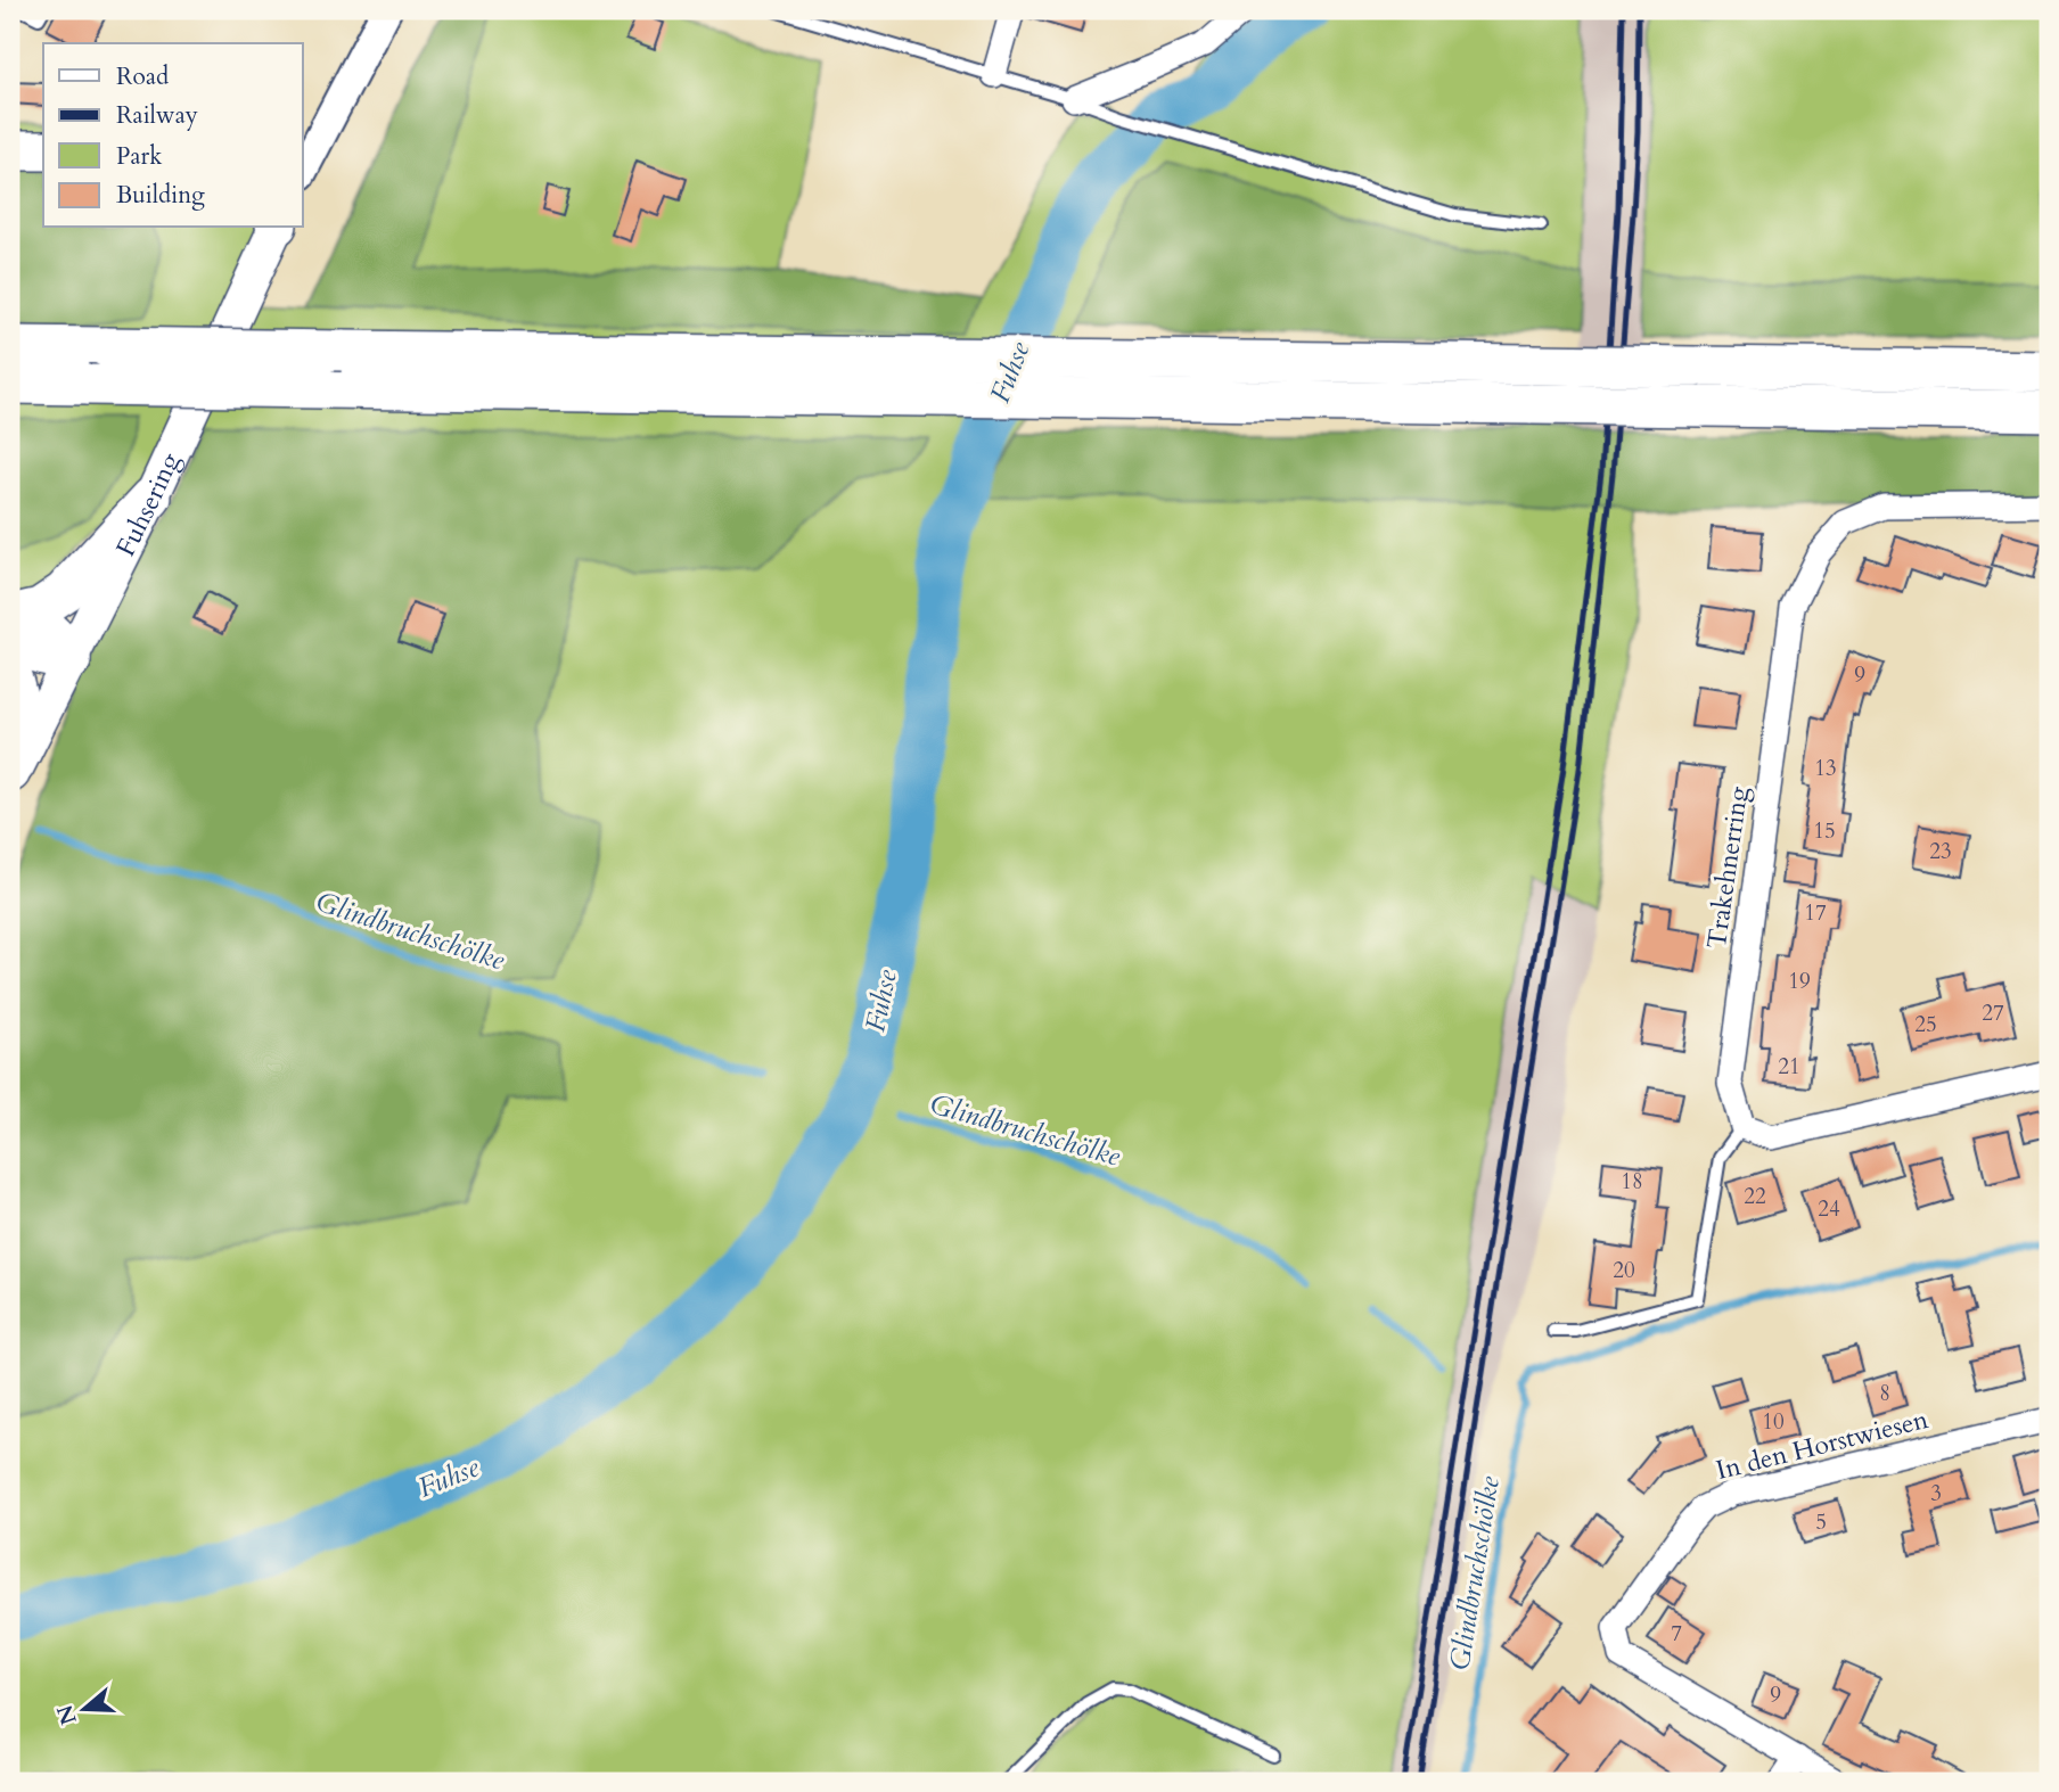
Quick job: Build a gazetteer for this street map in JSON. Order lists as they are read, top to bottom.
{
  "streets": {
    "main road": ["Fuhsering"],
    "street": ["Trakehnerring", "In den Horstwiesen"]
  },
  "water": ["Fuhse", "Glindbruchschölke"],
  "house_numbers": [
    "9",
    "13",
    "15",
    "23",
    "17",
    "19",
    "27",
    "25",
    "21",
    "18",
    "22",
    "24",
    "20",
    "8",
    "10",
    "3",
    "5",
    "7",
    "9"
  ],
  "legend": [
    "Road",
    "Railway",
    "Park",
    "Building"
  ],
  "north": "left"
}
